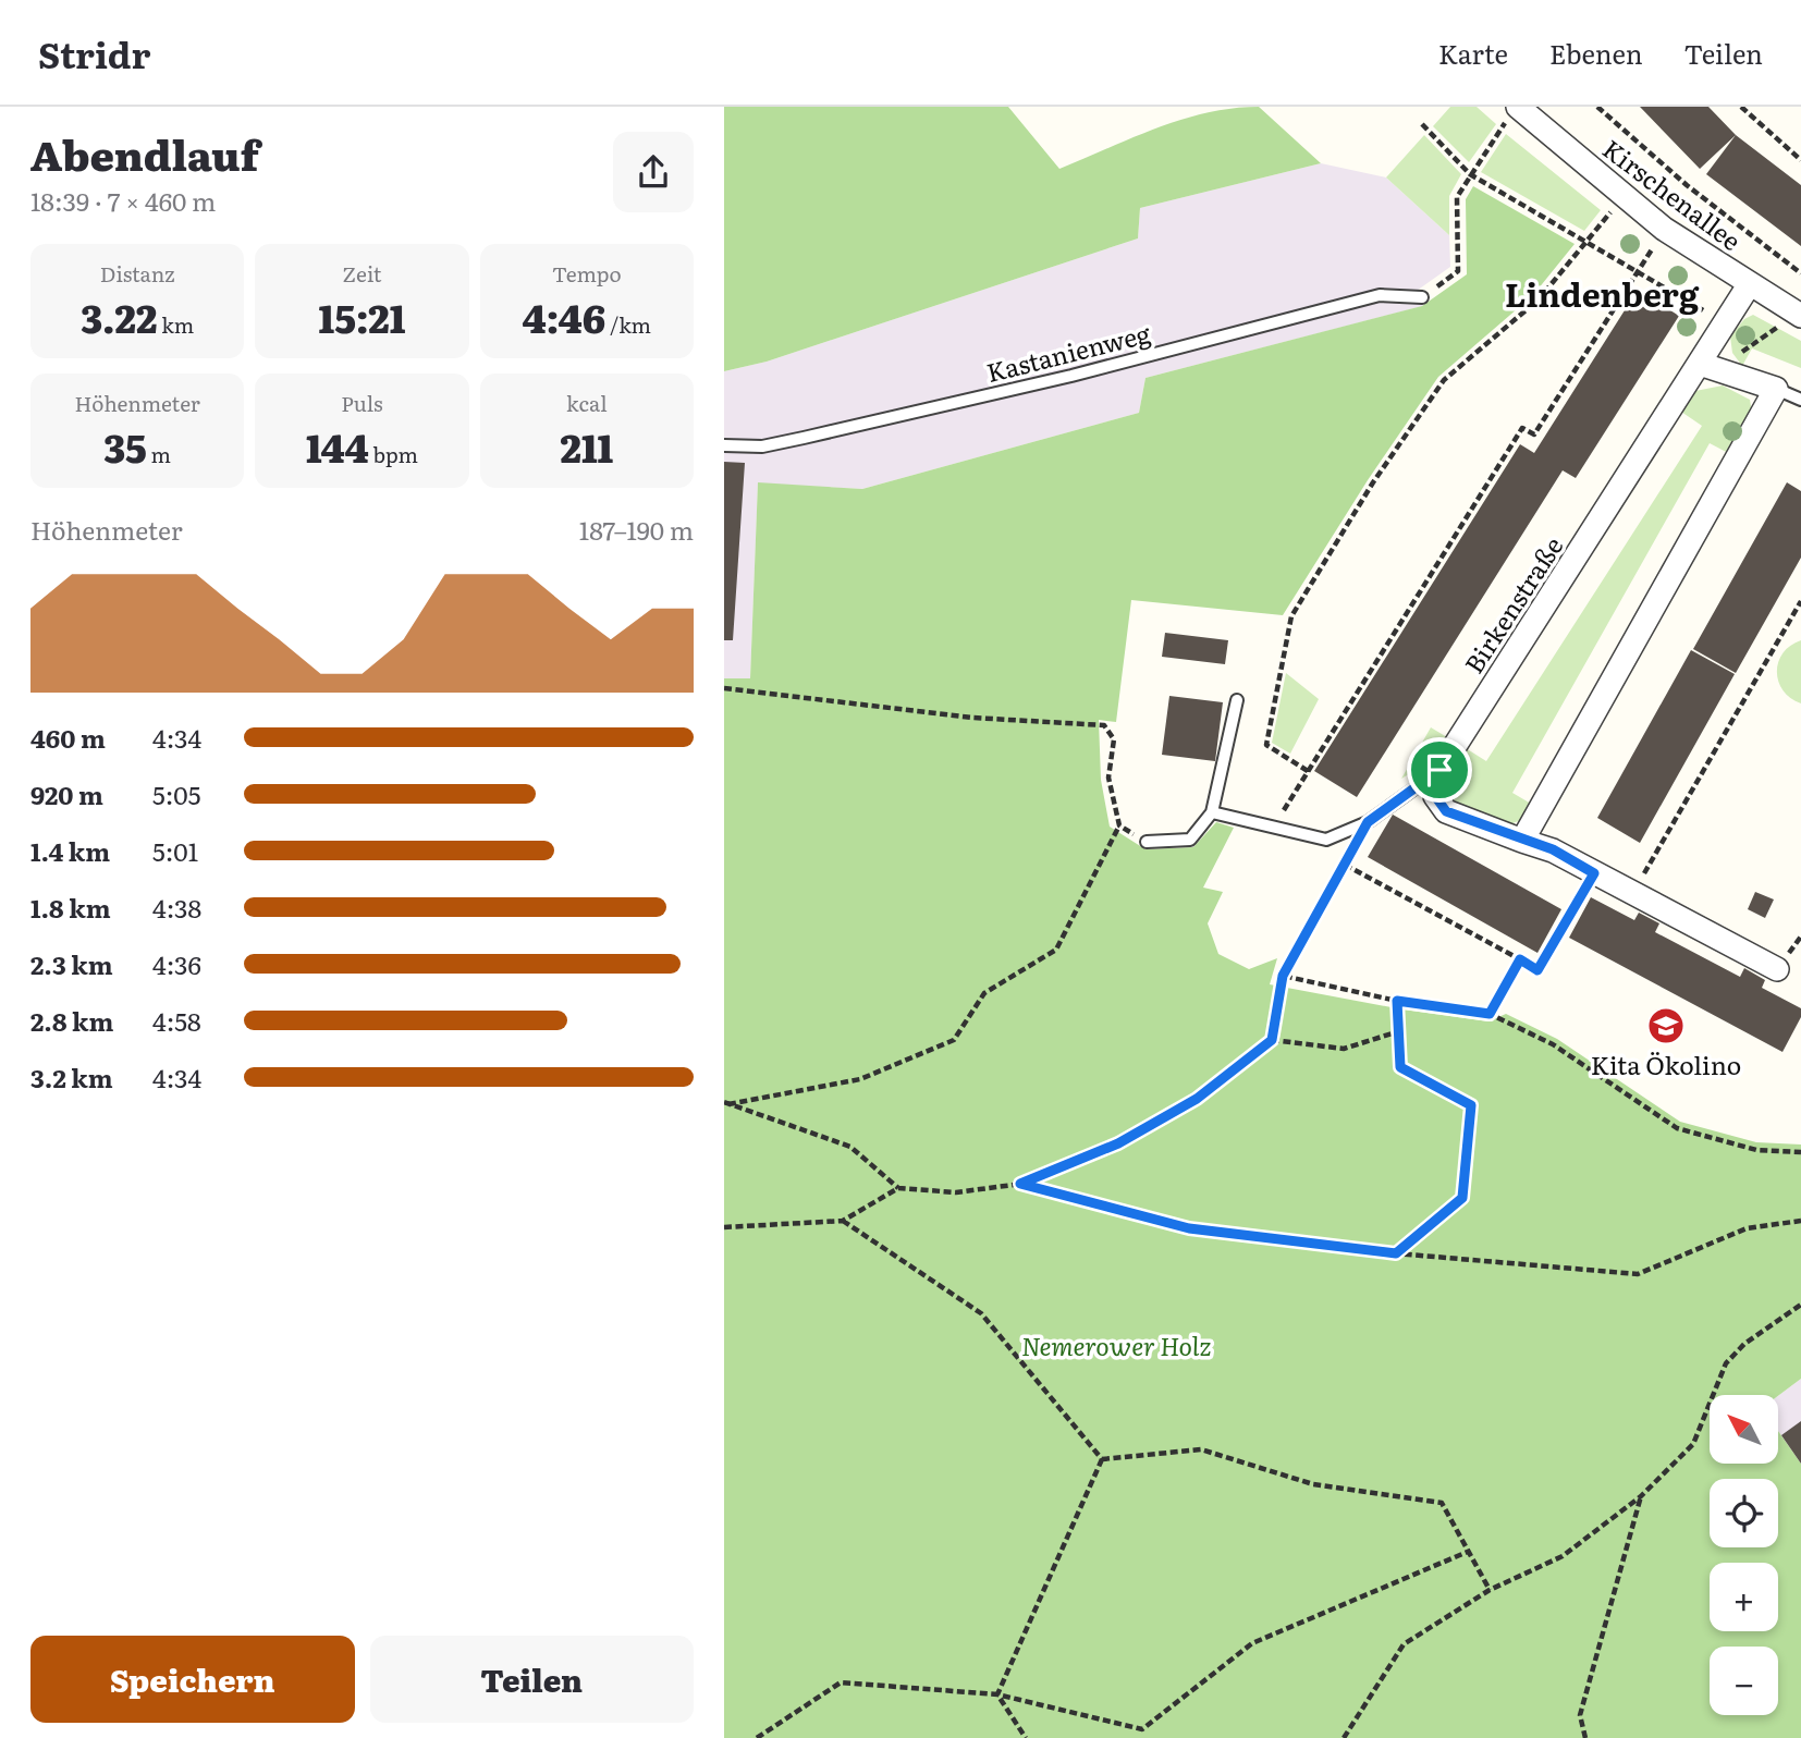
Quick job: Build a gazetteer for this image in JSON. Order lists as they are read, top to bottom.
{
  "streets": {
    "street": ["Kirschenallee", "Birkenstraße"],
    "lane": ["Kastanienweg"]
  },
  "crossings": [
    ["Kirschenallee", "Birkenstraße"]
  ],
  "districts": ["Lindenberg"],
  "parks": ["Nemerower Holz"],
  "places": {
    "school or university": ["Kita Ökolino"]
  },
  "north": "top left",
  "page": {
    "header": "Stridr",
    "nav": ["Karte", "Ebenen", "Teilen"],
    "heading": ["Abendlauf", "18:39 · 7 × 460 m"],
    "stats": [
      ["Distanz", "3.22 km"],
      ["Zeit", "15:21"],
      ["Tempo", "4:46 /km"],
      ["Höhenmeter", "35 m"],
      ["Puls", "144 bpm"],
      ["kcal", "211"]
    ],
    "chart": ["Höhenmeter", "187–190 m"],
    "list": [
      {
        "name": "460 m",
        "note": "4:34"
      },
      {
        "name": "920 m",
        "note": "5:05"
      },
      {
        "name": "1.4 km",
        "note": "5:01"
      },
      {
        "name": "1.8 km",
        "note": "4:38"
      },
      {
        "name": "2.3 km",
        "note": "4:36"
      },
      {
        "name": "2.8 km",
        "note": "4:58"
      },
      {
        "name": "3.2 km",
        "note": "4:34"
      }
    ],
    "map_buttons": ["+", "−"],
    "buttons": ["Speichern", "Teilen"]
  }
}
